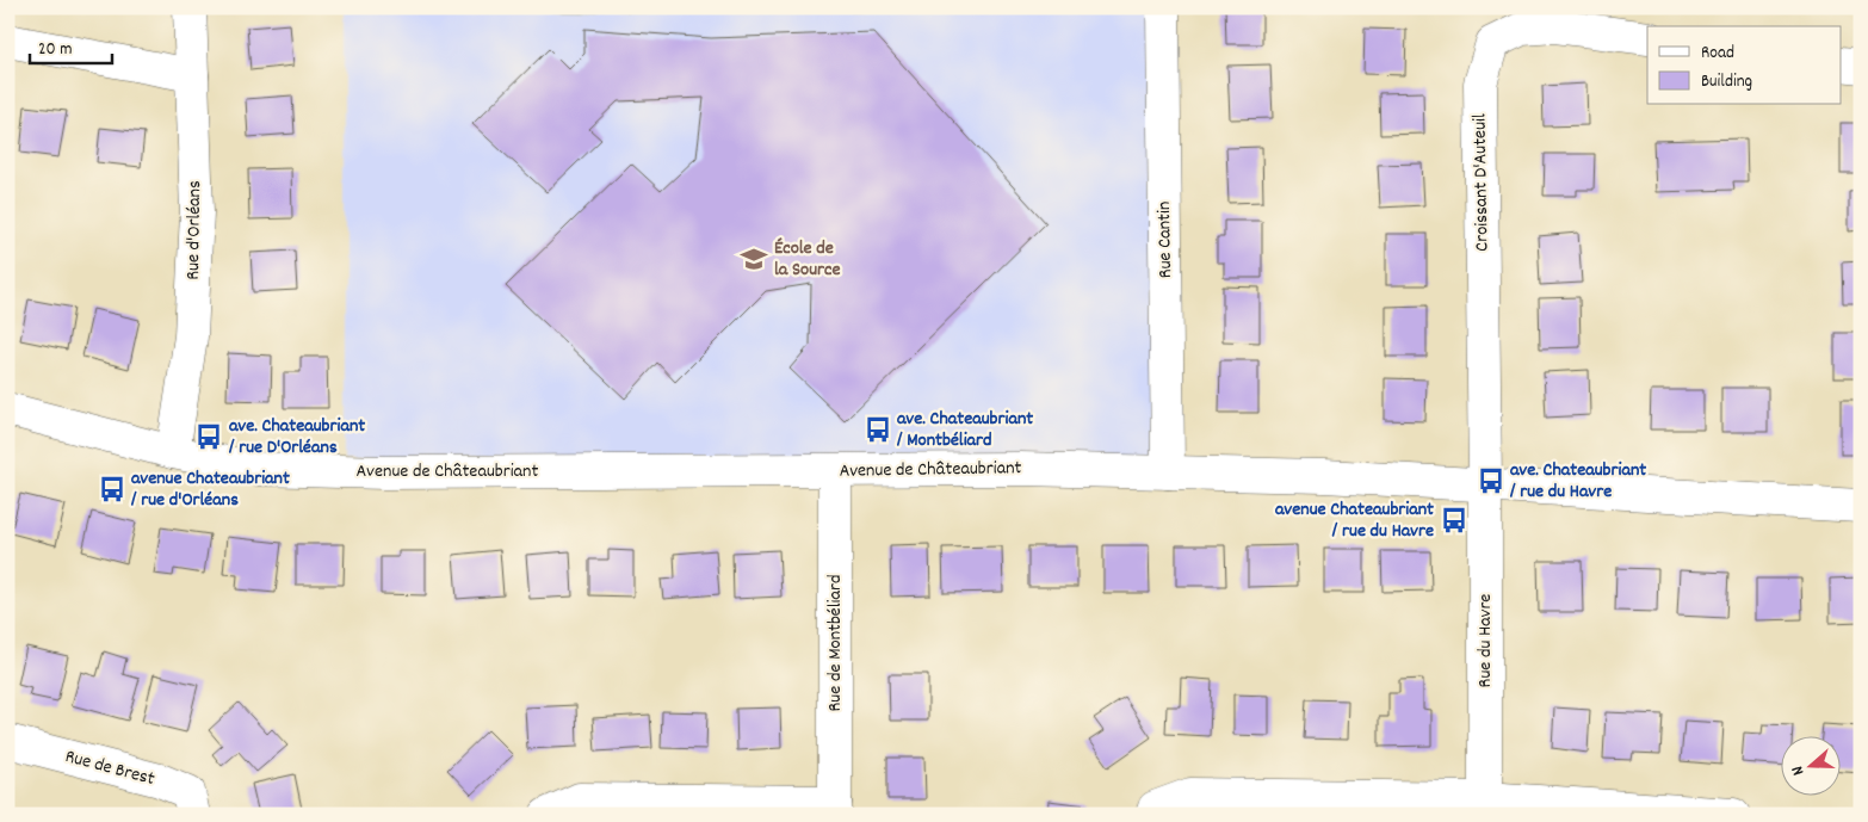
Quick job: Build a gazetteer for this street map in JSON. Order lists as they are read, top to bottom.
{
  "streets": {
    "street": [
      "Croissant D'Auteuil",
      "Rue d'Orléans",
      "Rue Cantin",
      "Avenue de Châteaubriant",
      "Rue du Havre",
      "Rue de Montbéliard",
      "Rue de Brest"
    ]
  },
  "crossings": [
    ["Croissant D'Auteuil", "Avenue de Châteaubriant"],
    ["Croissant D'Auteuil", "Rue du Havre"],
    ["Rue d'Orléans", "Avenue de Châteaubriant"],
    ["Rue Cantin", "Avenue de Châteaubriant"],
    ["Avenue de Châteaubriant", "Rue du Havre"],
    ["Avenue de Châteaubriant", "Rue de Montbéliard"]
  ],
  "places": {
    "school or university": ["École de la Source"],
    "bus stop": [
      "ave. Chateaubriant / Montbéliard",
      "ave. Chateaubriant / rue D'Orléans",
      "ave. Chateaubriant / rue du Havre",
      "avenue Chateaubriant / rue d'Orléans",
      "avenue Chateaubriant / rue du Havre"
    ]
  },
  "legend": ["Road", "Building"],
  "scale_bar": "20 m",
  "north": "left"
}
